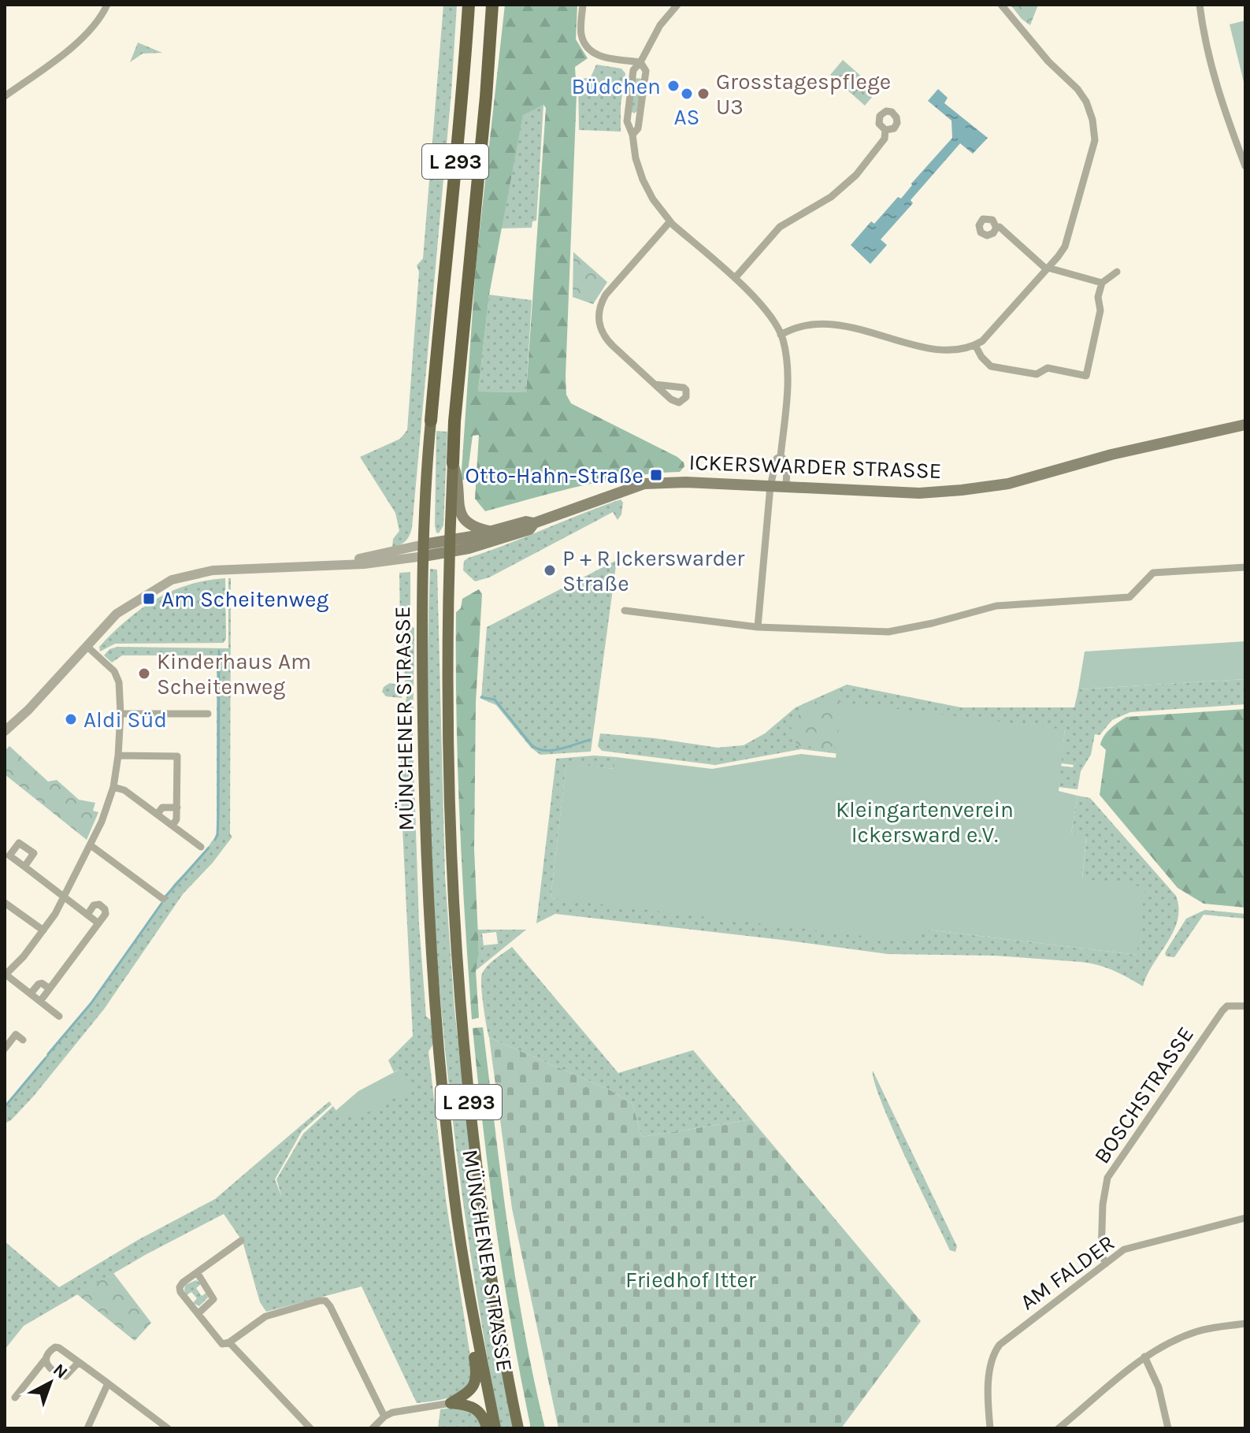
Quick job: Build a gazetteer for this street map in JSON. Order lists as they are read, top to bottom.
{
  "streets": {
    "highway": ["L 293", "MÜNCHENER STRASSE"],
    "main road": ["ICKERSWARDER STRASSE"],
    "street": ["BOSCHSTRASSE", "AM FALDER"]
  },
  "crossings": [
    ["ICKERSWARDER STRASSE", "MÜNCHENER STRASSE"],
    ["BOSCHSTRASSE", "AM FALDER"]
  ],
  "parks": ["Kleingartenverein Ickersward e.V.", "Friedhof Itter"],
  "places": {
    "other": [
      "Büdchen",
      "AS",
      "Grosstagespflege U3",
      "P + R Ickerswarder Straße",
      "Kinderhaus Am Scheitenweg",
      "Aldi Süd"
    ],
    "transit": ["Otto-Hahn-Straße", "Am Scheitenweg"]
  },
  "north": "top right"
}
